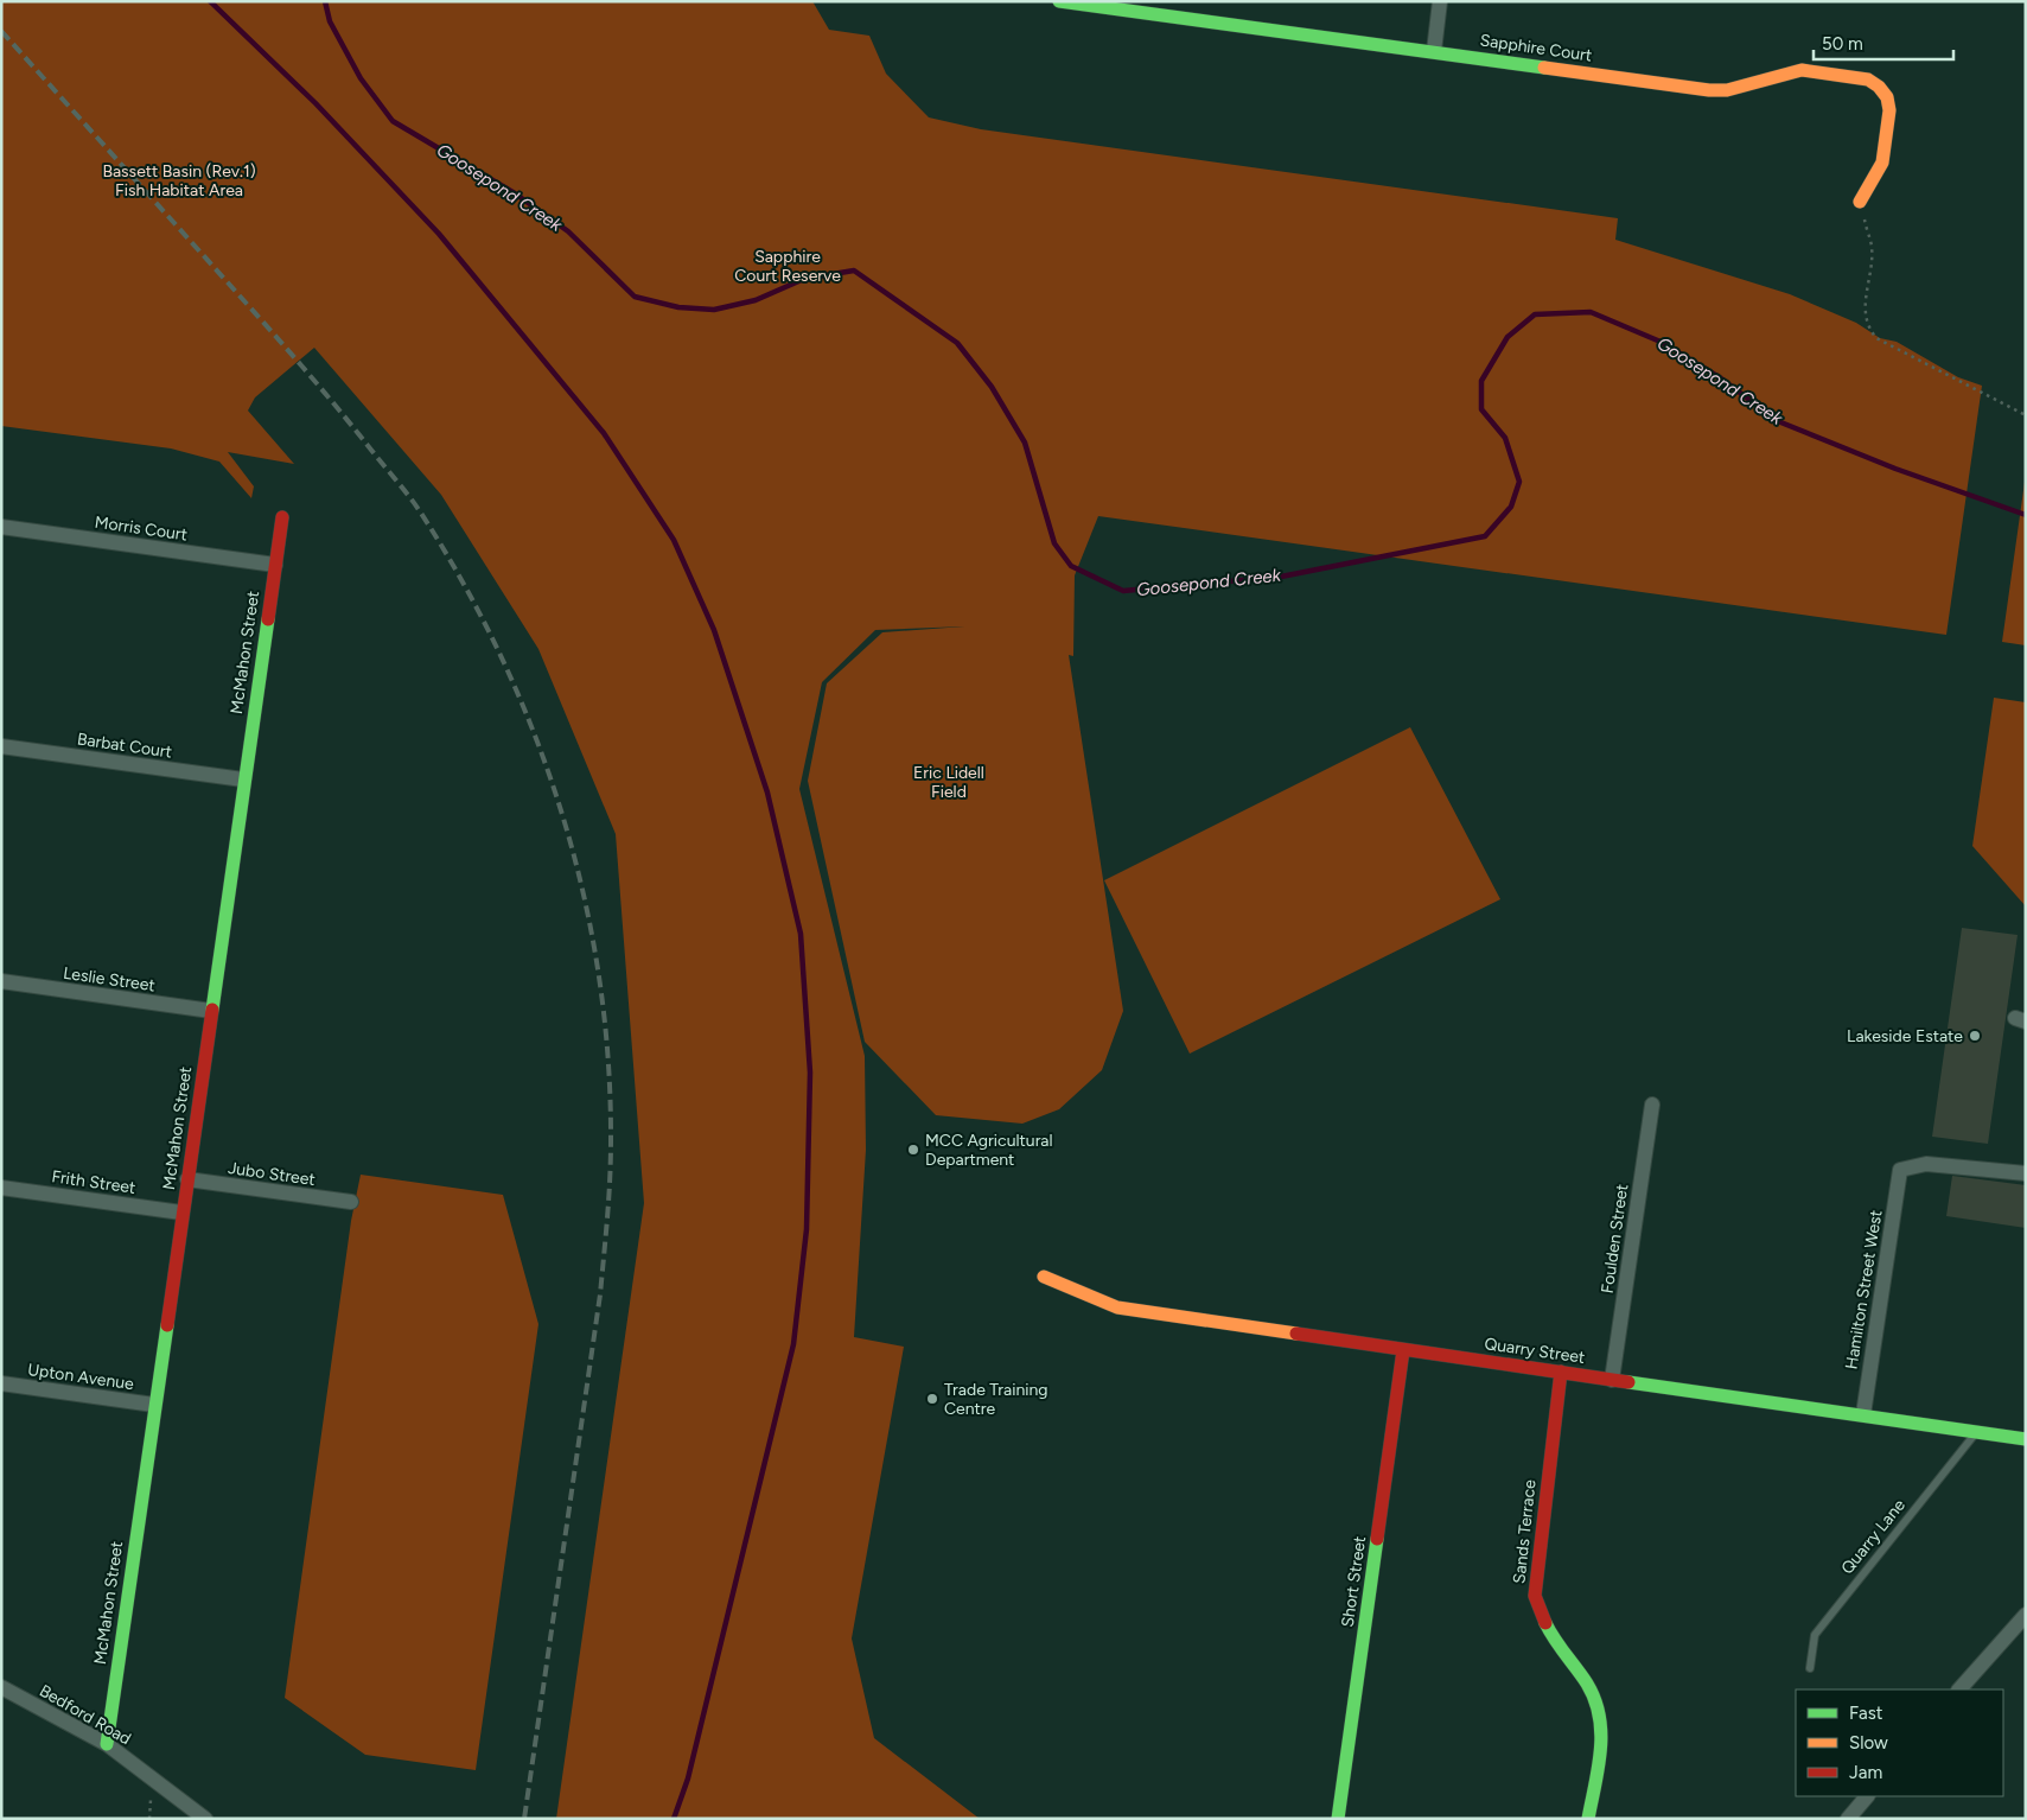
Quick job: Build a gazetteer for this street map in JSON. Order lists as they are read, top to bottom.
{
  "streets": {
    "street": [
      "Sapphire Court",
      "Morris Court",
      "McMahon Street",
      "Barbat Court",
      "Leslie Street",
      "Jubo Street",
      "Frith Street",
      "Foulden Street",
      "Hamilton Street West",
      "Quarry Street",
      "Upton Avenue",
      "Sands Terrace",
      "Short Street",
      "Bedford Road"
    ],
    "lane": ["Quarry Lane"]
  },
  "crossings": [
    ["Morris Court", "McMahon Street"],
    ["McMahon Street", "Barbat Court"],
    ["McMahon Street", "Leslie Street"],
    ["McMahon Street", "Jubo Street"],
    ["McMahon Street", "Frith Street"],
    ["McMahon Street", "Upton Avenue"],
    ["McMahon Street", "Bedford Road"],
    ["Foulden Street", "Quarry Street"],
    ["Hamilton Street West", "Quarry Street"],
    ["Quarry Street", "Sands Terrace"],
    ["Quarry Street", "Quarry Lane"],
    ["Quarry Street", "Short Street"]
  ],
  "water": ["Goosepond Creek"],
  "parks": ["Bassett Basin (Rev.1) Fish Habitat Area", "Sapphire Court Reserve", "Eric Lidell Field"],
  "places": ["Lakeside Estate", "MCC Agricultural Department", "Trade Training Centre"],
  "legend": ["Fast", "Slow", "Jam"],
  "scale_bar": "50 m"
}
